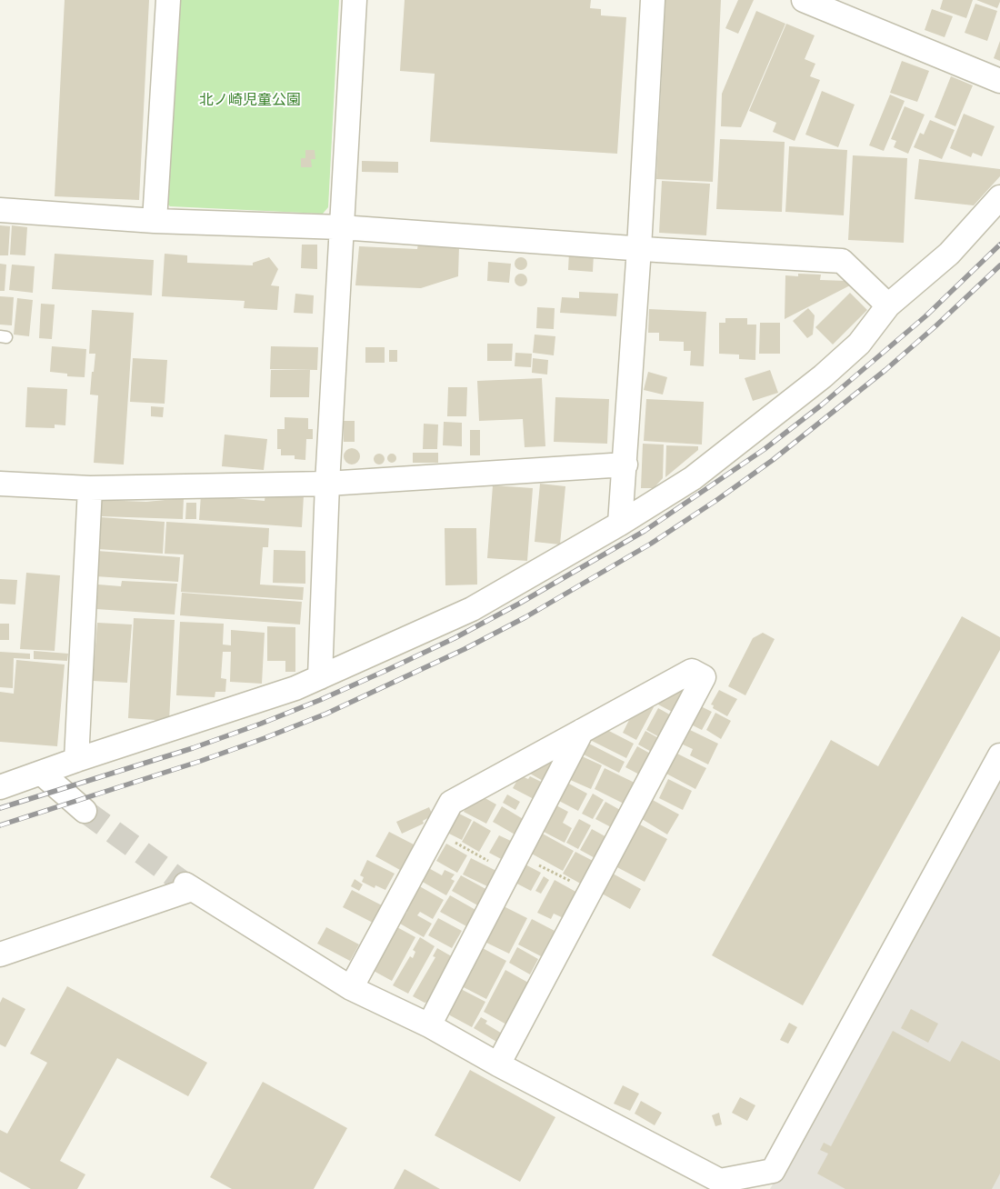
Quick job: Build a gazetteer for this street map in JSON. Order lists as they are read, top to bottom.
{
  "parks": ["北ノ崎児童公園"]
}
